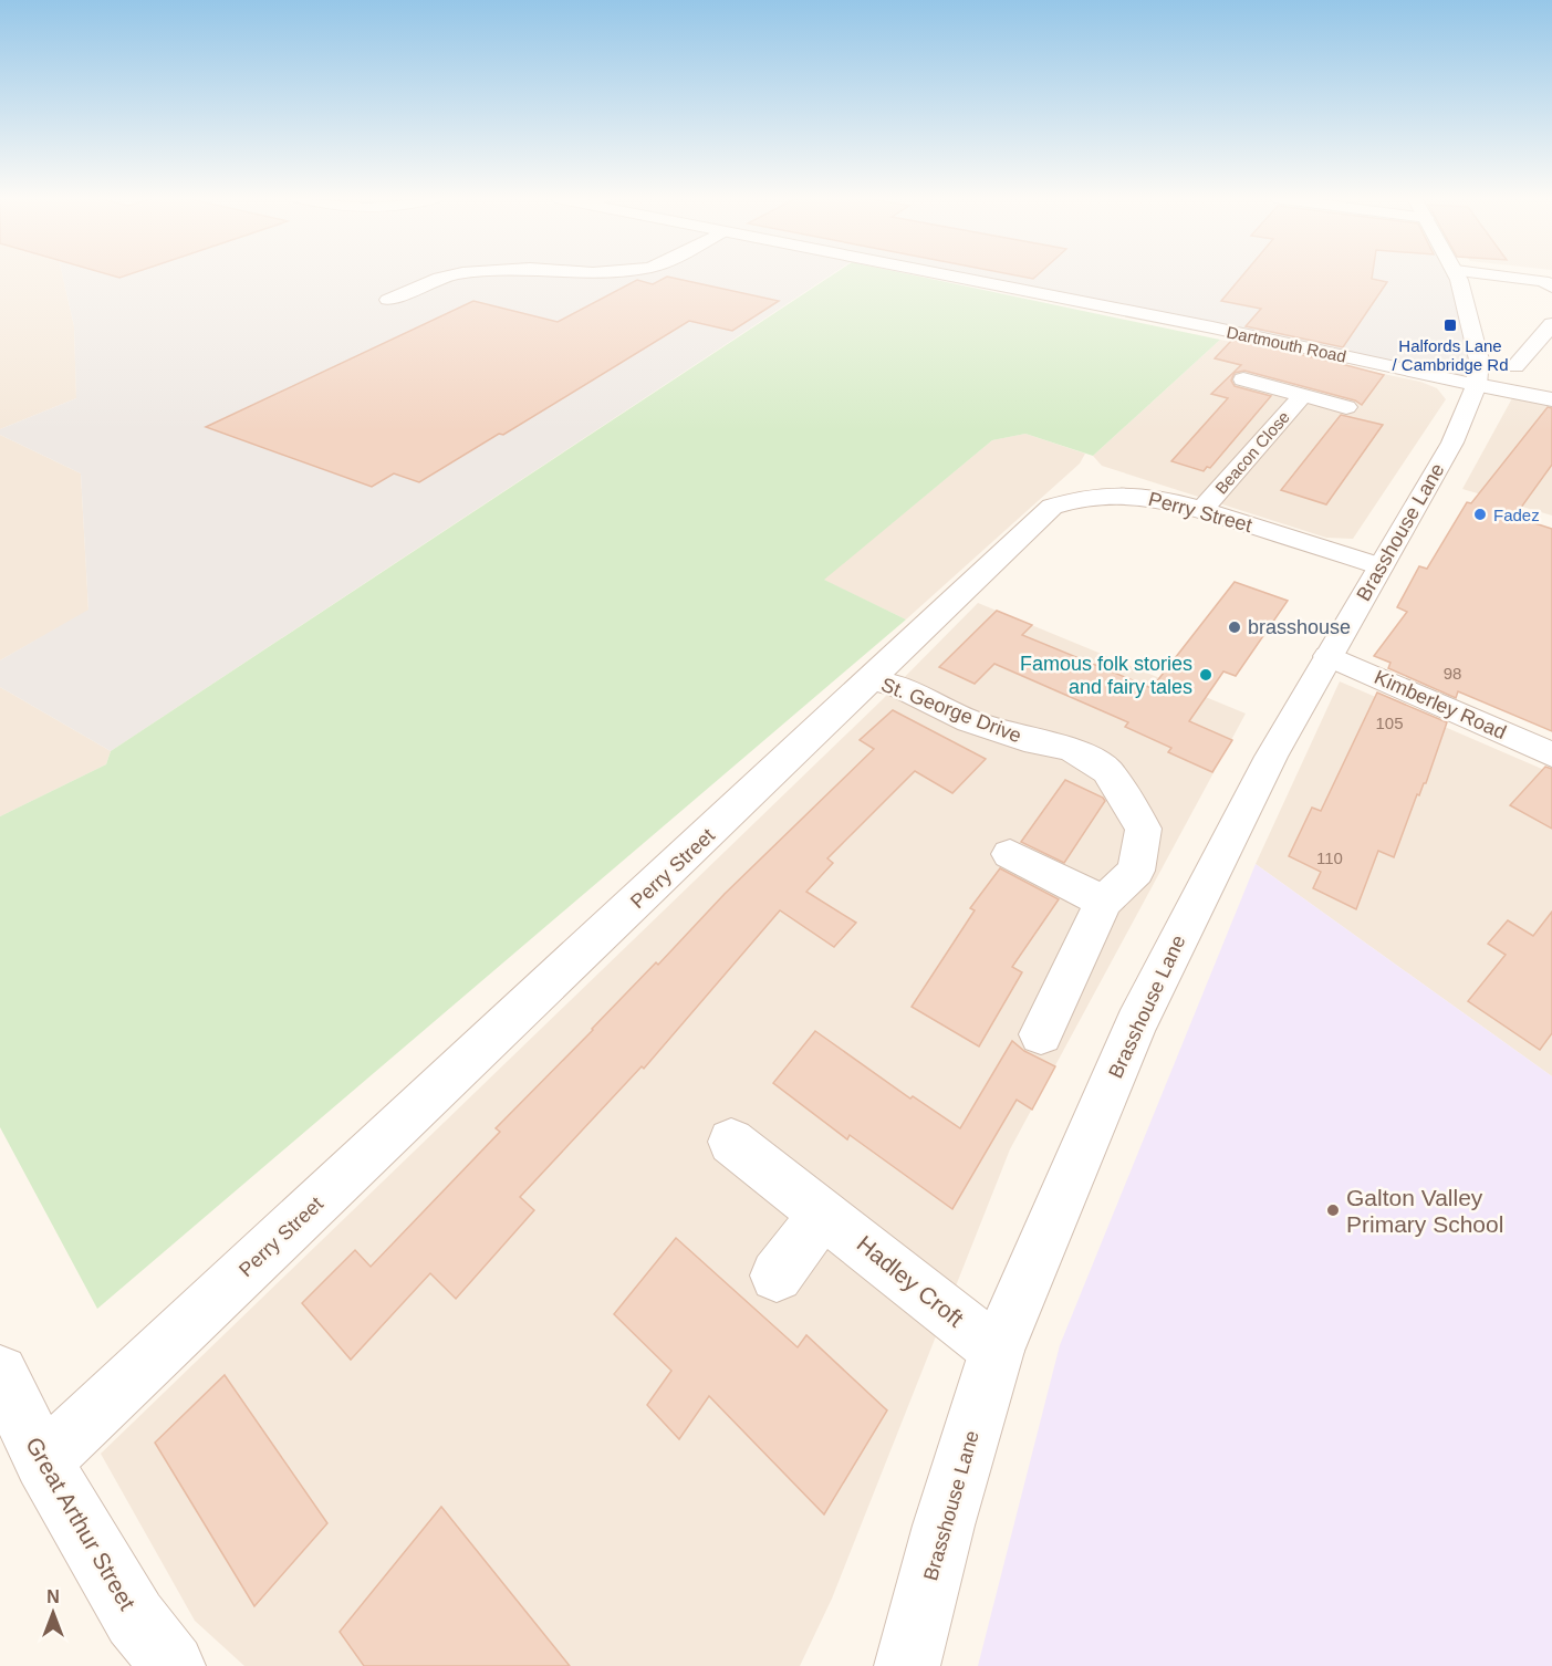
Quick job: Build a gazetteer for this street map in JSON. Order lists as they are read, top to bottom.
{
  "streets": {
    "street": [
      "Dartmouth Road",
      "Beacon Close",
      "Perry Street",
      "Brasshouse Lane",
      "Kimberley Road",
      "St. George Drive",
      "Hadley Croft",
      "Great Arthur Street"
    ]
  },
  "crossings": [
    ["Dartmouth Road", "Brasshouse Lane"],
    ["Beacon Close", "Perry Street"],
    ["Perry Street", "Brasshouse Lane"],
    ["Perry Street", "St. George Drive"],
    ["Perry Street", "Great Arthur Street"],
    ["Brasshouse Lane", "Kimberley Road"],
    ["Brasshouse Lane", "Hadley Croft"]
  ],
  "places": {
    "transit": ["Halfords Lane / Cambridge Rd"],
    "other": [
      "Fadez",
      "brasshouse",
      "Famous folk stories and fairy tales",
      "Galton Valley Primary School"
    ]
  },
  "house_numbers": ["98", "105", "110"],
  "north": "top"
}
